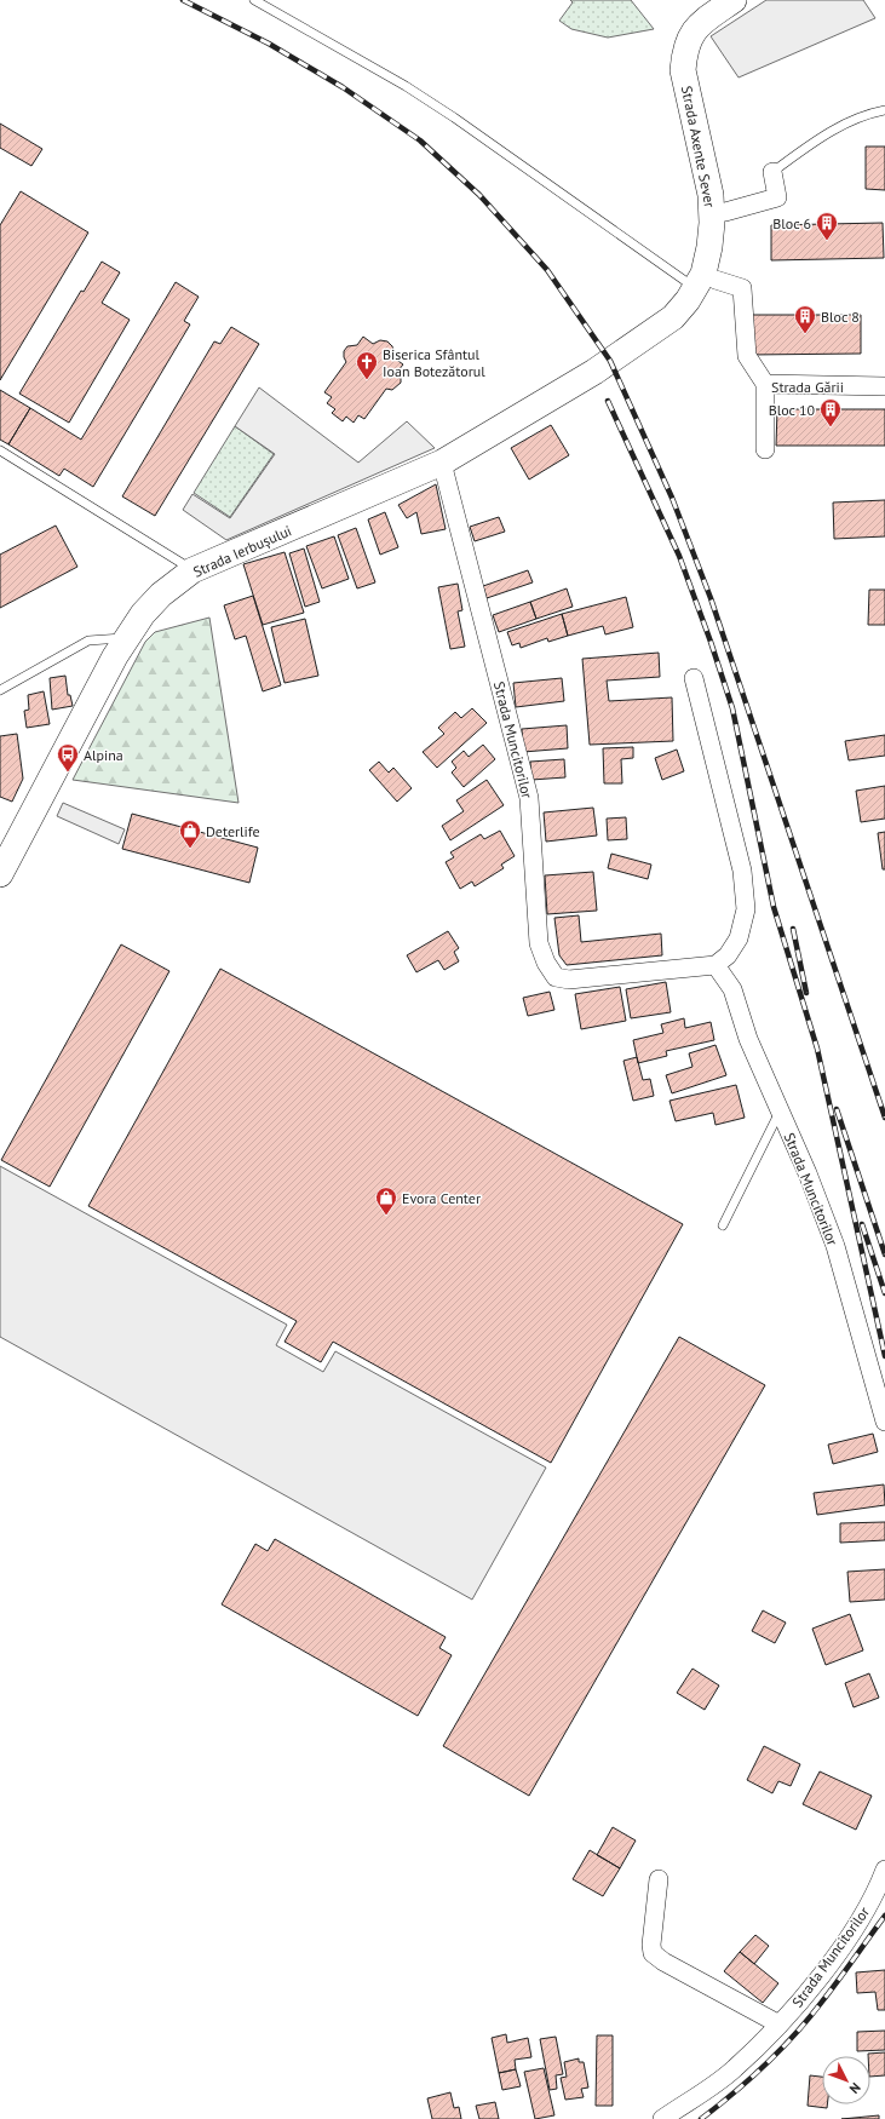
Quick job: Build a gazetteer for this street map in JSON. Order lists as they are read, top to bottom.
{
  "streets": {
    "main road": ["Strada Axente Sever", "Strada Ierbușului"],
    "street": ["Strada Gării", "Strada Muncitorilor"]
  },
  "crossings": [
    ["Strada Axente Sever", "Strada Ierbușului"],
    ["Strada Ierbușului", "Strada Muncitorilor"]
  ],
  "places": {
    "building": ["Bloc 6", "Bloc 8", "Bloc 10"],
    "church": ["Biserica Sfântul Ioan Botezătorul"],
    "bus stop": ["Alpina"],
    "shop": ["Deterlife", "Evora Center"]
  },
  "north": "bottom right"
}
